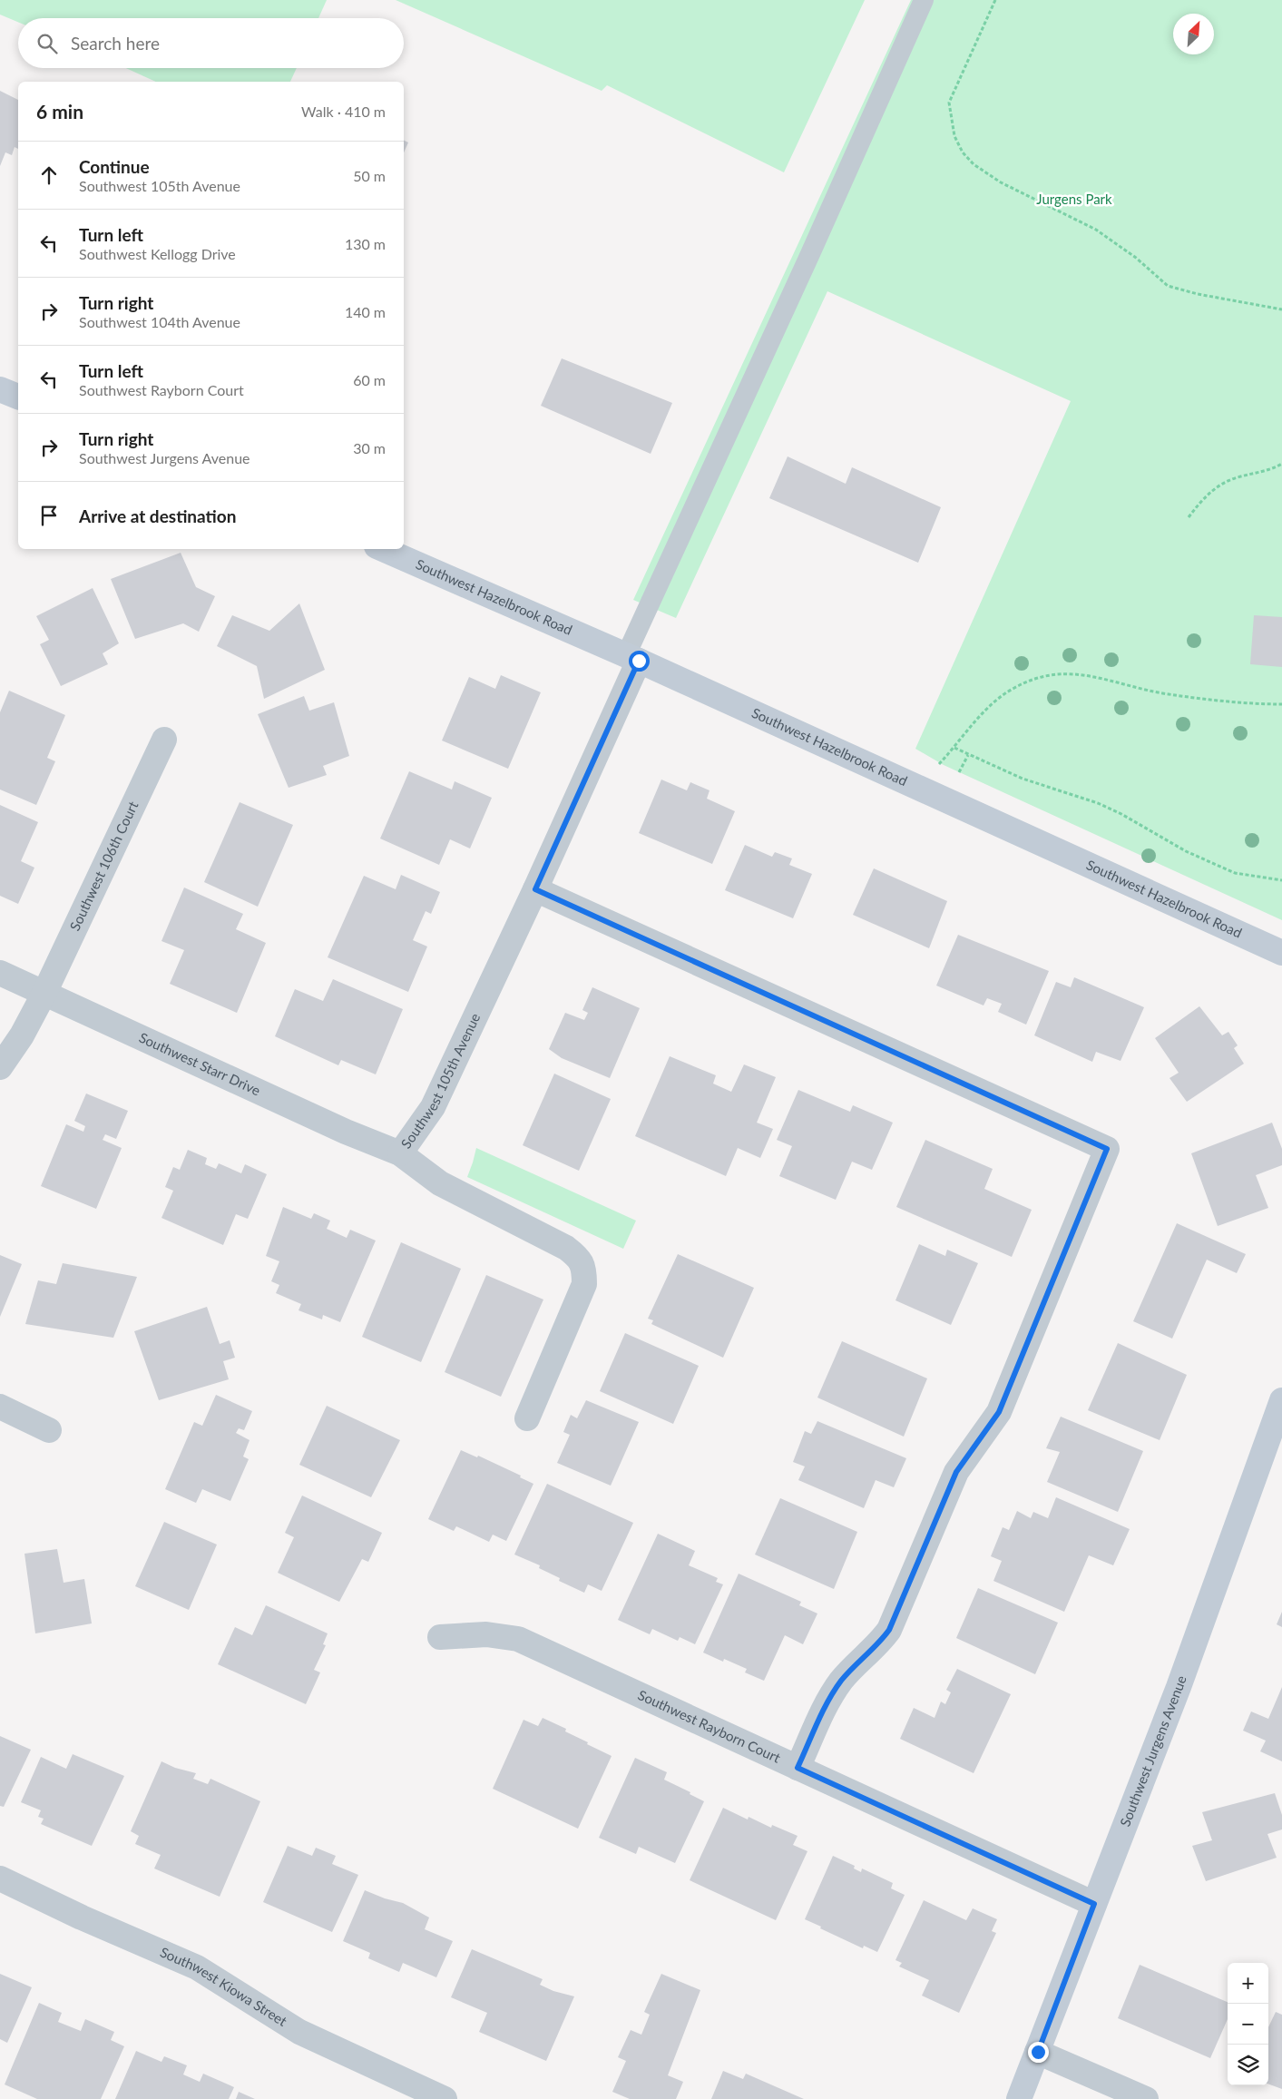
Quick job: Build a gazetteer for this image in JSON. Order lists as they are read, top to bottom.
{
  "streets": {
    "street": [
      "Southwest Hazelbrook Road",
      "Southwest 106th Court",
      "Southwest Starr Drive",
      "Southwest 105th Avenue",
      "Southwest Rayborn Court",
      "Southwest Jurgens Avenue",
      "Southwest Kiowa Street"
    ]
  },
  "crossings": [
    ["Southwest Hazelbrook Road", "Southwest 105th Avenue"],
    ["Southwest 106th Court", "Southwest Starr Drive"],
    ["Southwest Starr Drive", "Southwest 105th Avenue"],
    ["Southwest Rayborn Court", "Southwest Jurgens Avenue"]
  ],
  "parks": ["Jurgens Park"],
  "north": "top right",
  "page": {
    "search": "Search here",
    "heading": ["6 min", "Walk · 410 m"],
    "list": [
      ["Continue", "Southwest 105th Avenue", "50 m"],
      ["Turn left", "Southwest Kellogg Drive", "130 m"],
      ["Turn right", "Southwest 104th Avenue", "140 m"],
      ["Turn left", "Southwest Rayborn Court", "60 m"],
      ["Turn right", "Southwest Jurgens Avenue", "30 m"],
      "Arrive at destination"
    ],
    "map_buttons": ["+", "−"]
  }
}
